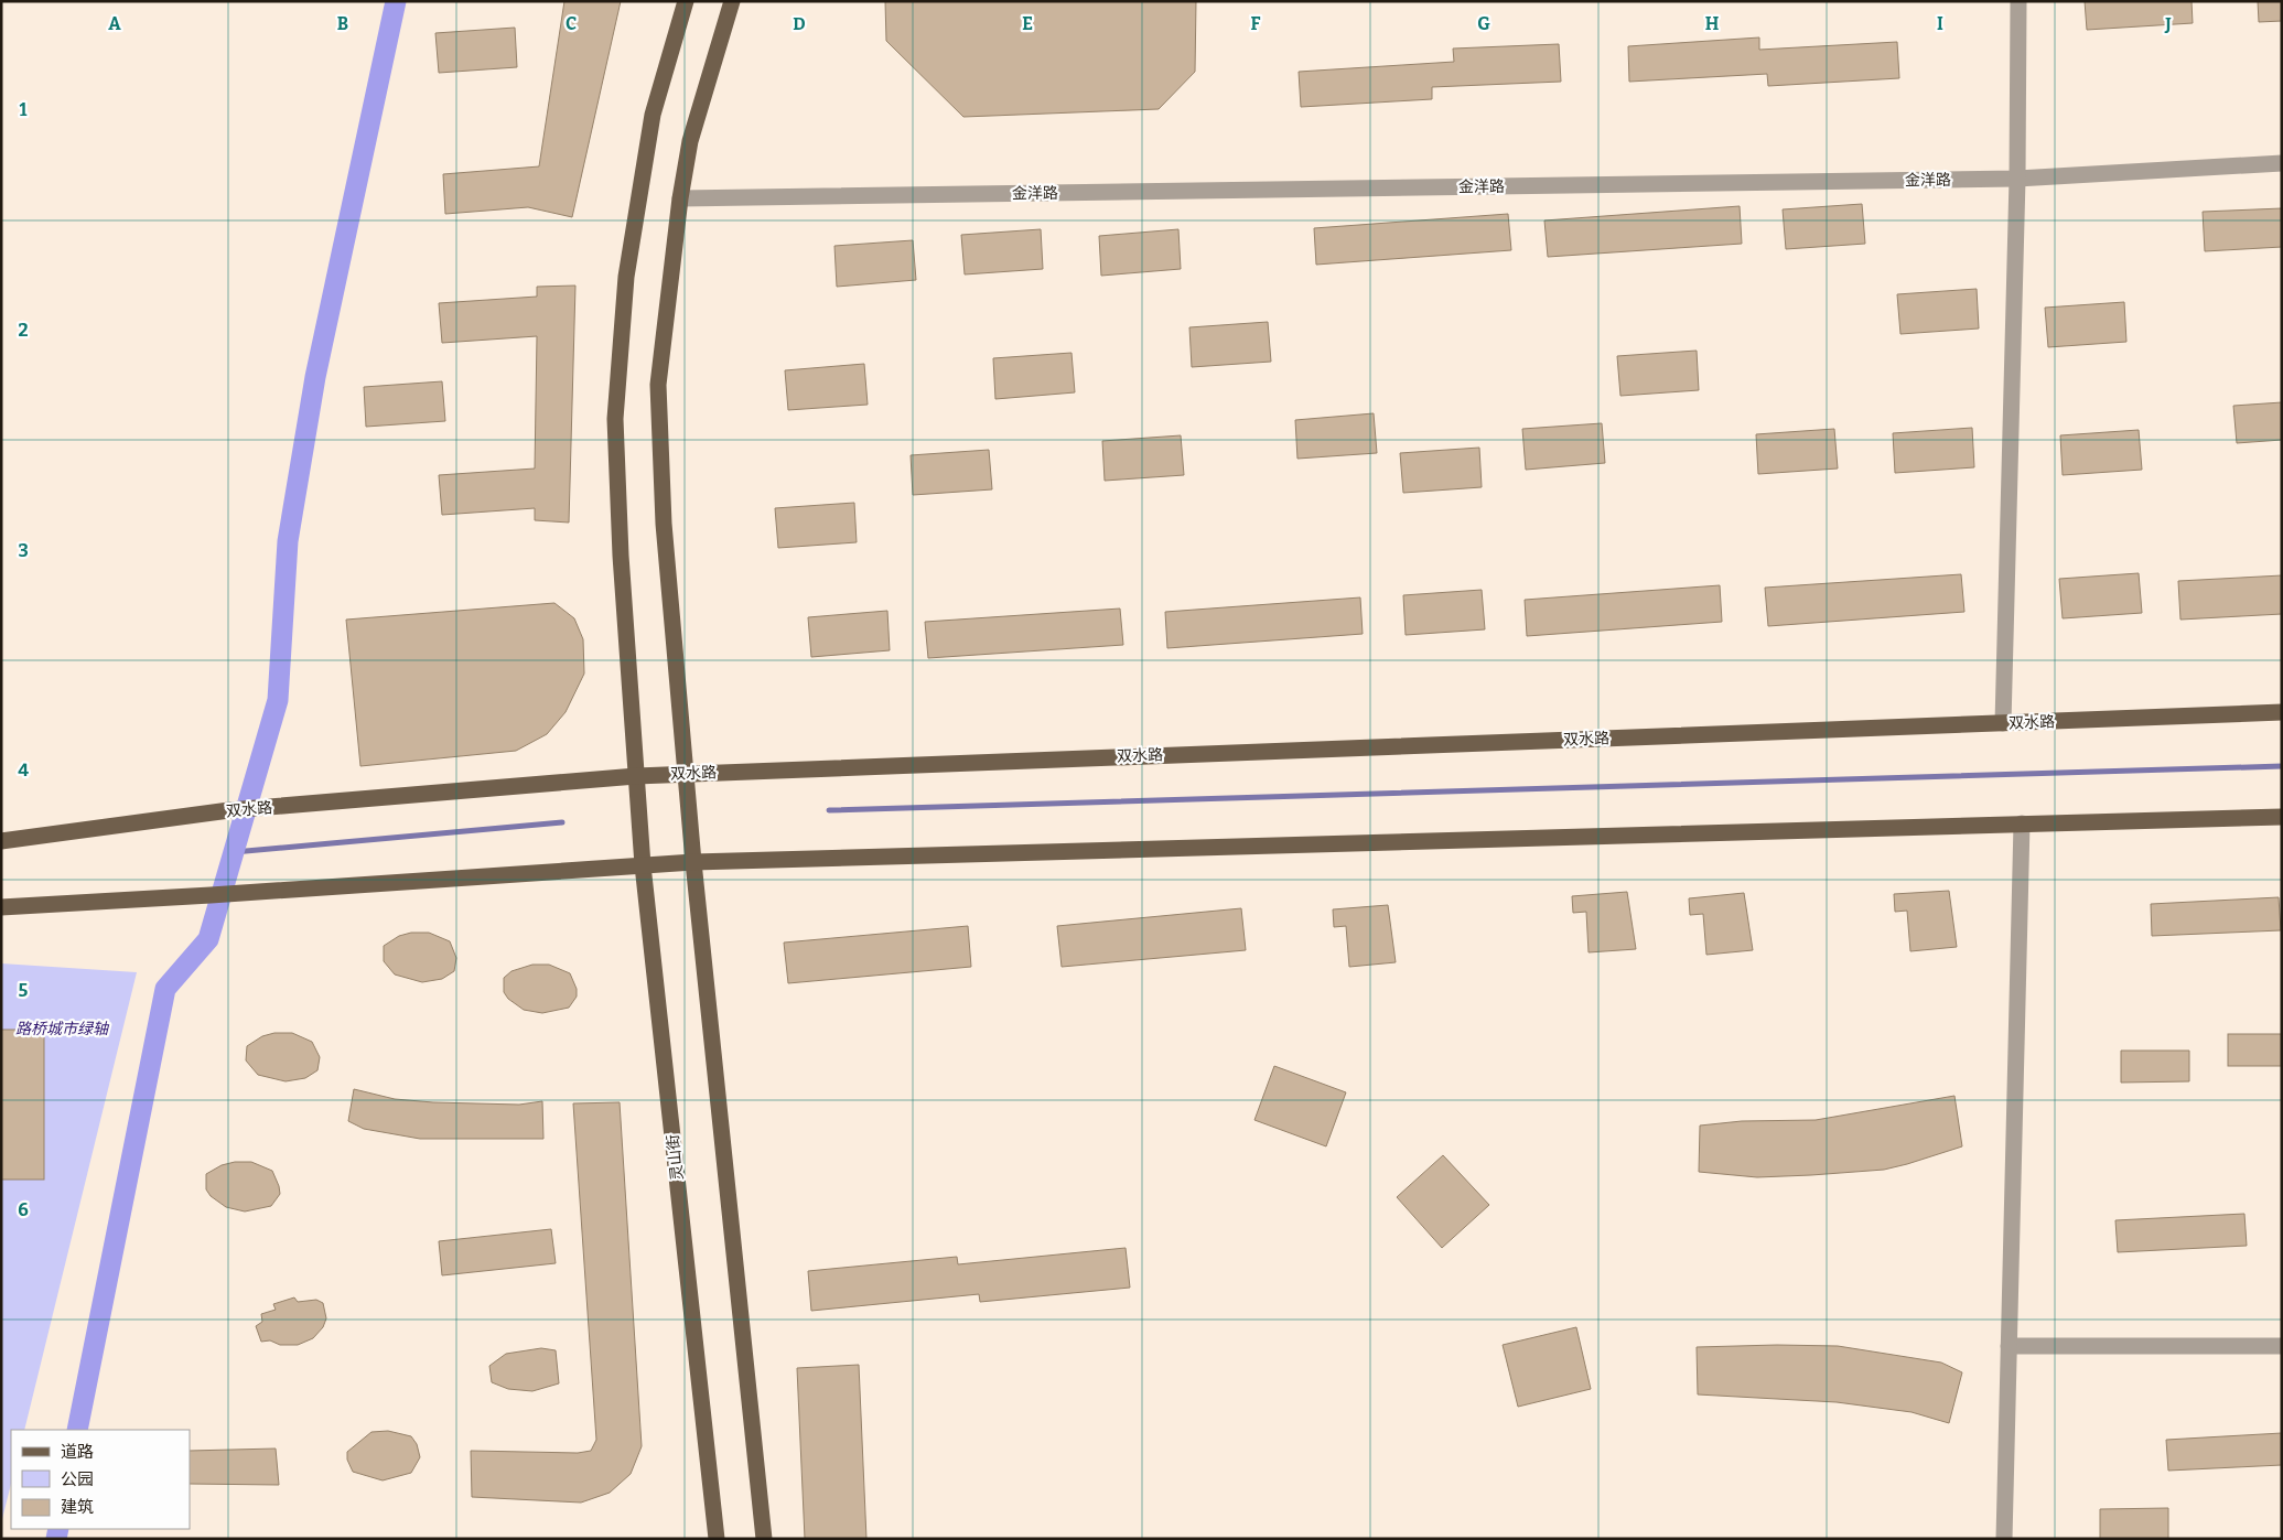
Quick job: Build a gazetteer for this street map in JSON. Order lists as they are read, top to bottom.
{
  "streets": {
    "main road": ["双水路", "灵山街"],
    "street": ["金洋路"]
  },
  "crossings": [
    ["双水路", "灵山街"]
  ],
  "parks": ["路桥城市绿轴"],
  "legend": ["道路", "公园", "建筑"],
  "grid": {
    "columns": [
      "A",
      "B",
      "C",
      "D",
      "E",
      "F",
      "G",
      "H",
      "I",
      "J"
    ],
    "rows": [
      "1",
      "2",
      "3",
      "4",
      "5",
      "6"
    ]
  }
}
